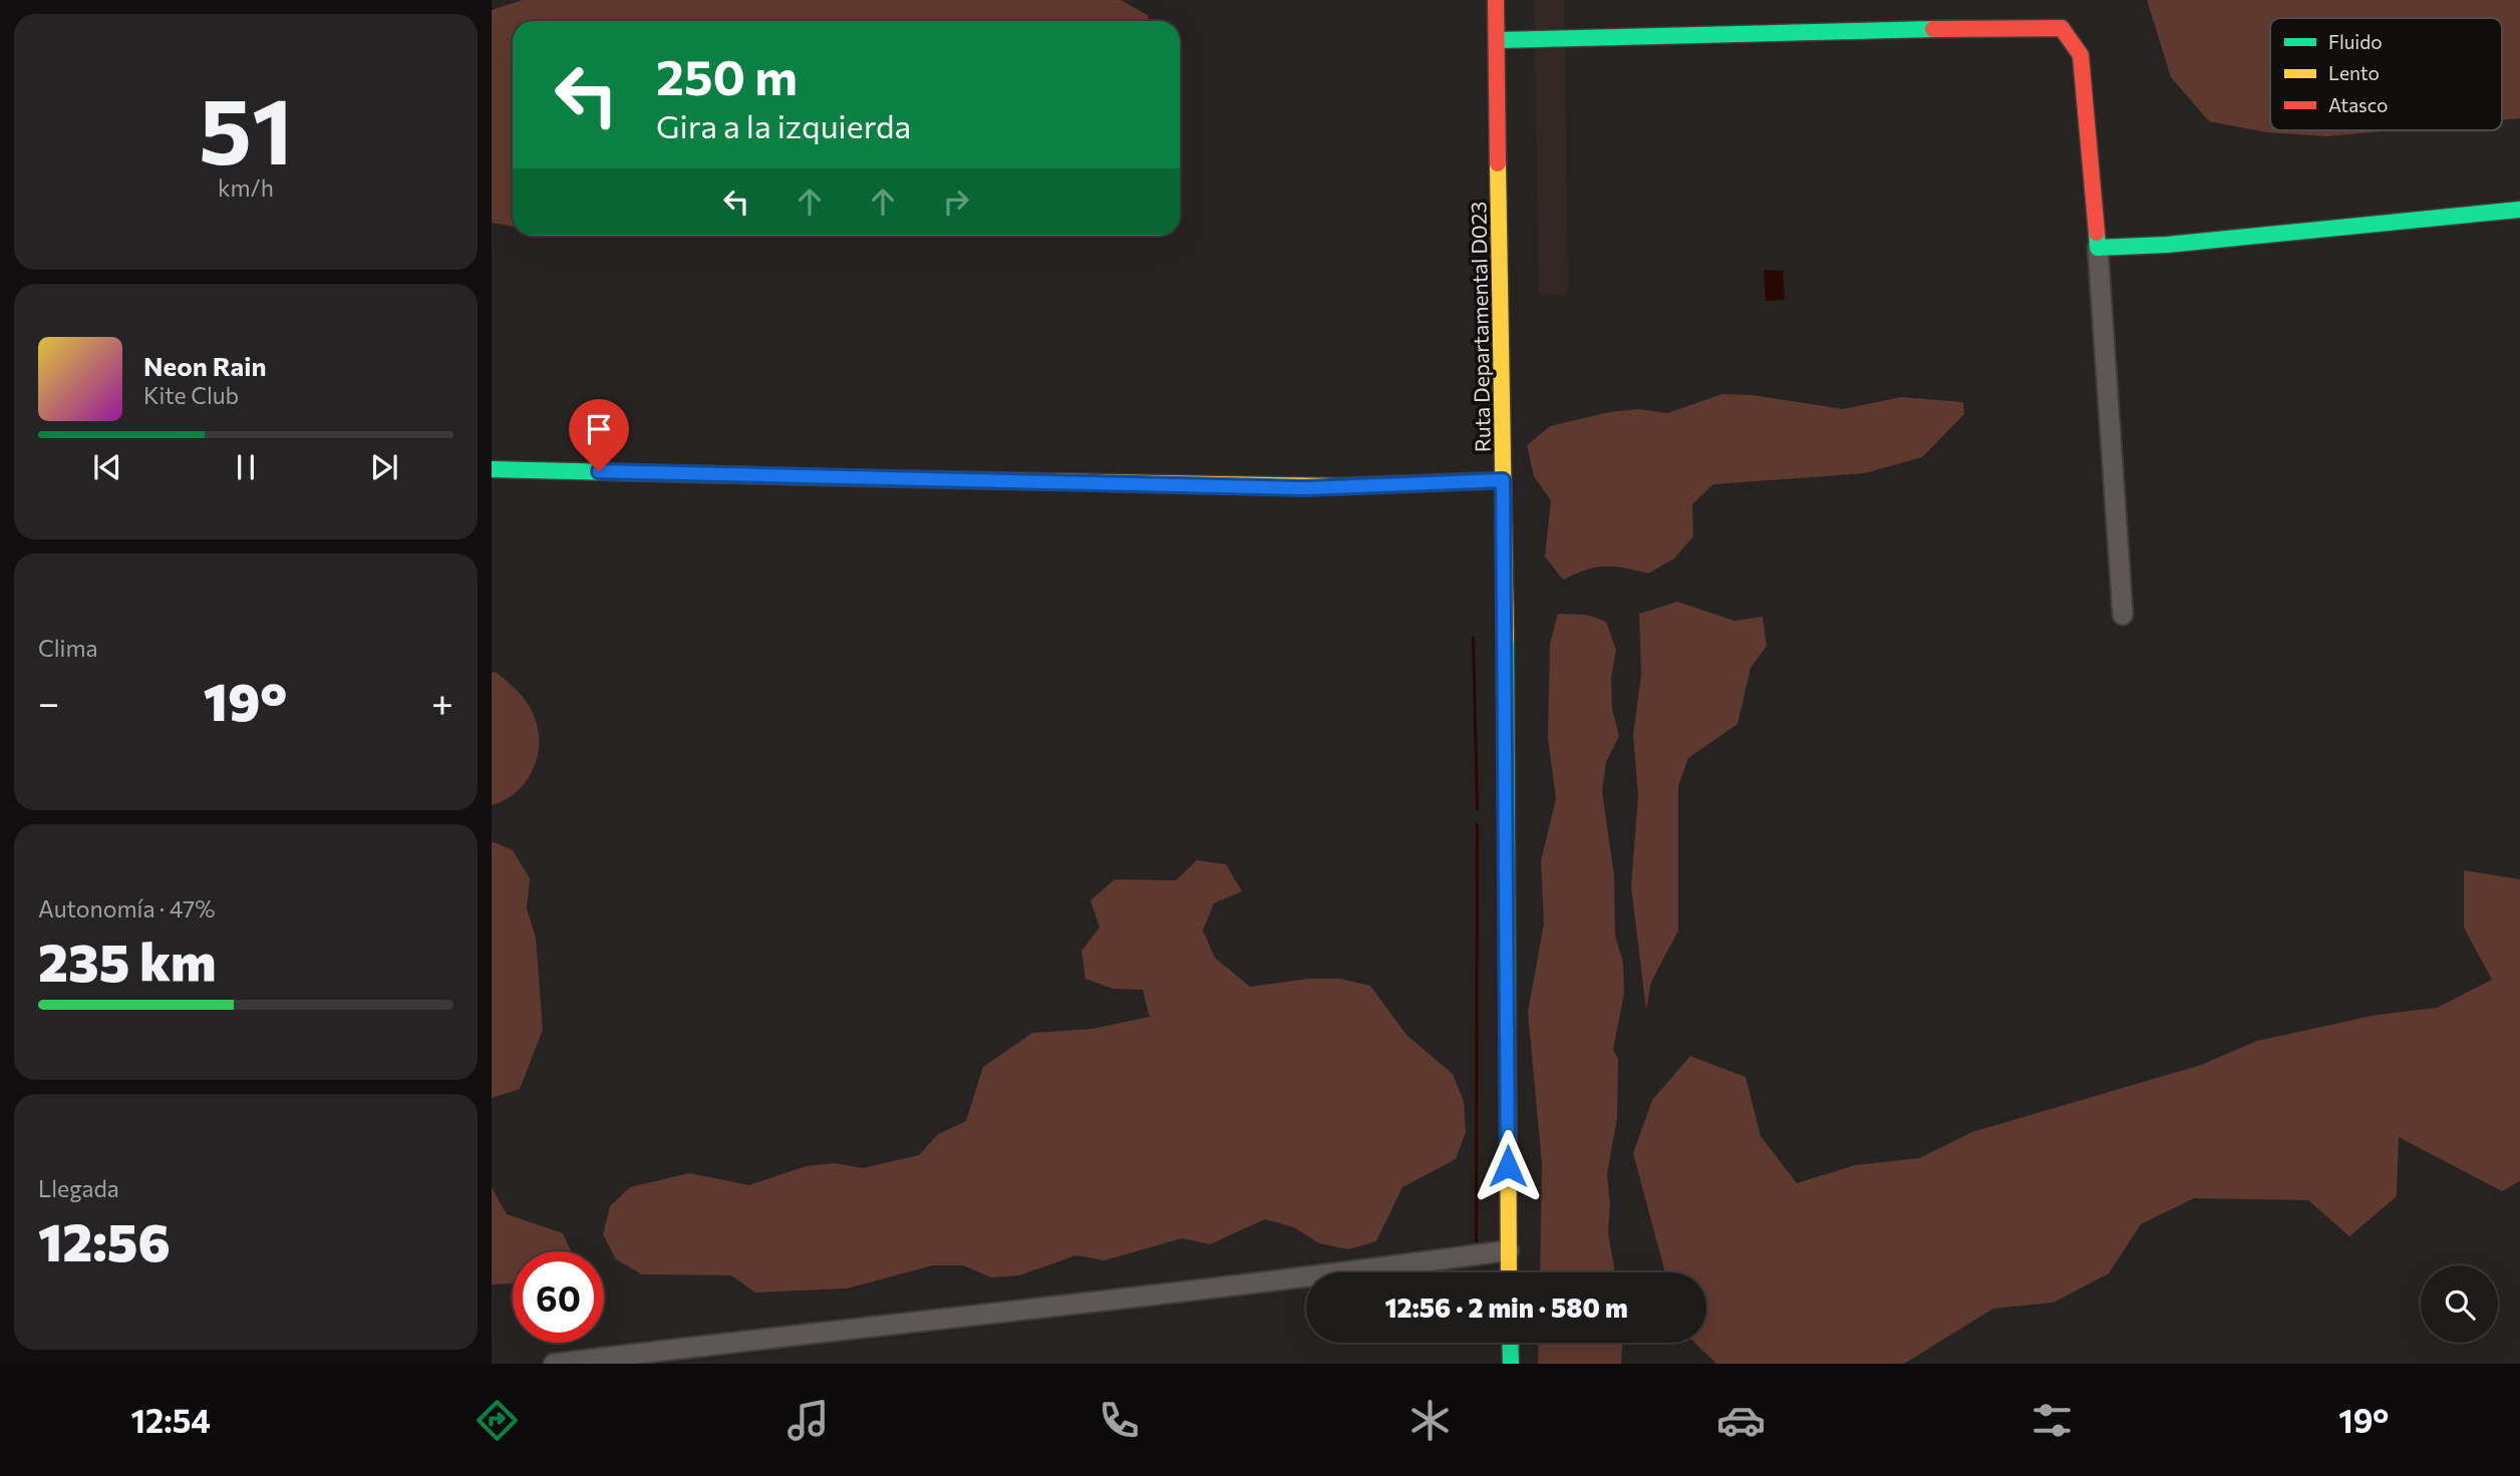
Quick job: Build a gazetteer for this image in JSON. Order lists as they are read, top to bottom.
{
  "streets": {
    "street": ["Ruta Departamental D023"]
  },
  "legend": ["Fluido", "Lento", "Atasco"],
  "page": {
    "tile": [
      ["51", "km/h"],
      "Clima",
      ["Autonomía · 47%", "235 km"],
      ["Llegada", "12:56"]
    ],
    "turn": ["250 m", "Gira a la izquierda"],
    "song": ["Neon Rain", "Kite Club"],
    "heat": ["−", "19°", "+"],
    "limit": "60",
    "trip": "12:56 · 2 min · 580 m",
    "tabs": ["12:54", "19°"]
  }
}
